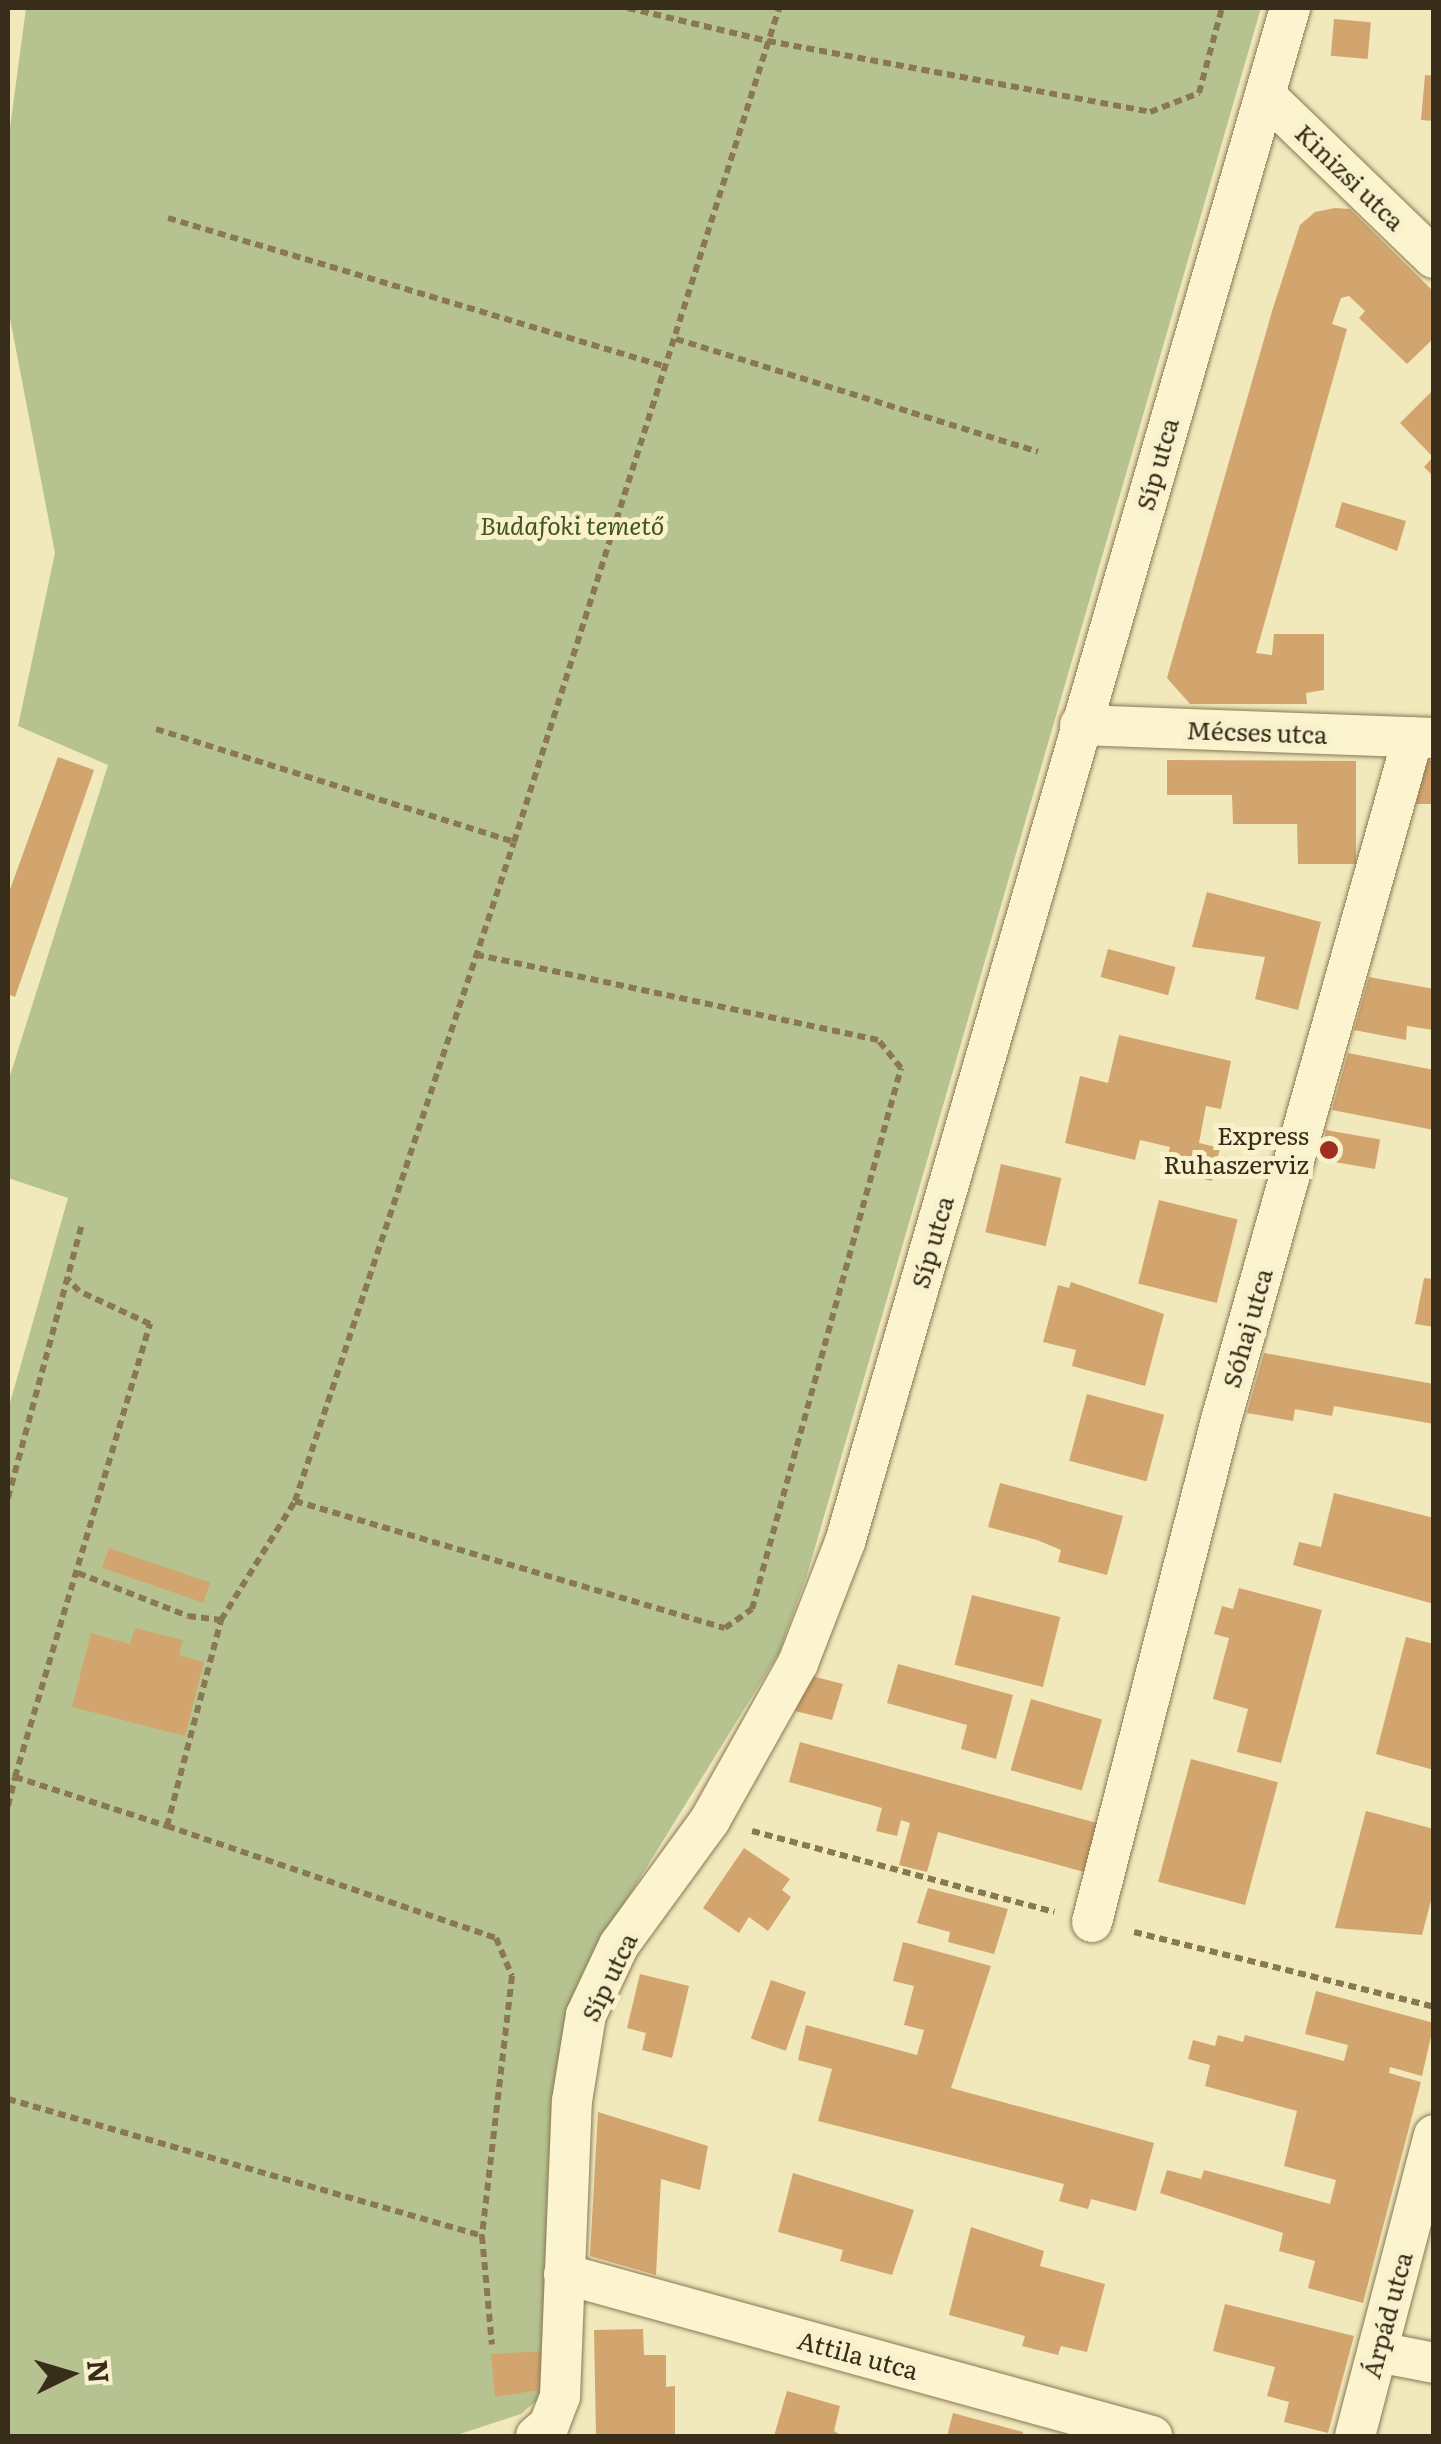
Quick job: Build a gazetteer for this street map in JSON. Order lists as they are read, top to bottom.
{
  "streets": {
    "street": [
      "Kinizsi utca",
      "Síp utca",
      "Mécses utca",
      "Sóhaj utca",
      "Árpád utca",
      "Attila utca"
    ]
  },
  "crossings": [
    ["Kinizsi utca", "Síp utca"],
    ["Síp utca", "Mécses utca"],
    ["Síp utca", "Attila utca"],
    ["Mécses utca", "Sóhaj utca"]
  ],
  "parks": ["Budafoki temető"],
  "places": ["Express Ruhaszerviz"],
  "north": "right"
}
